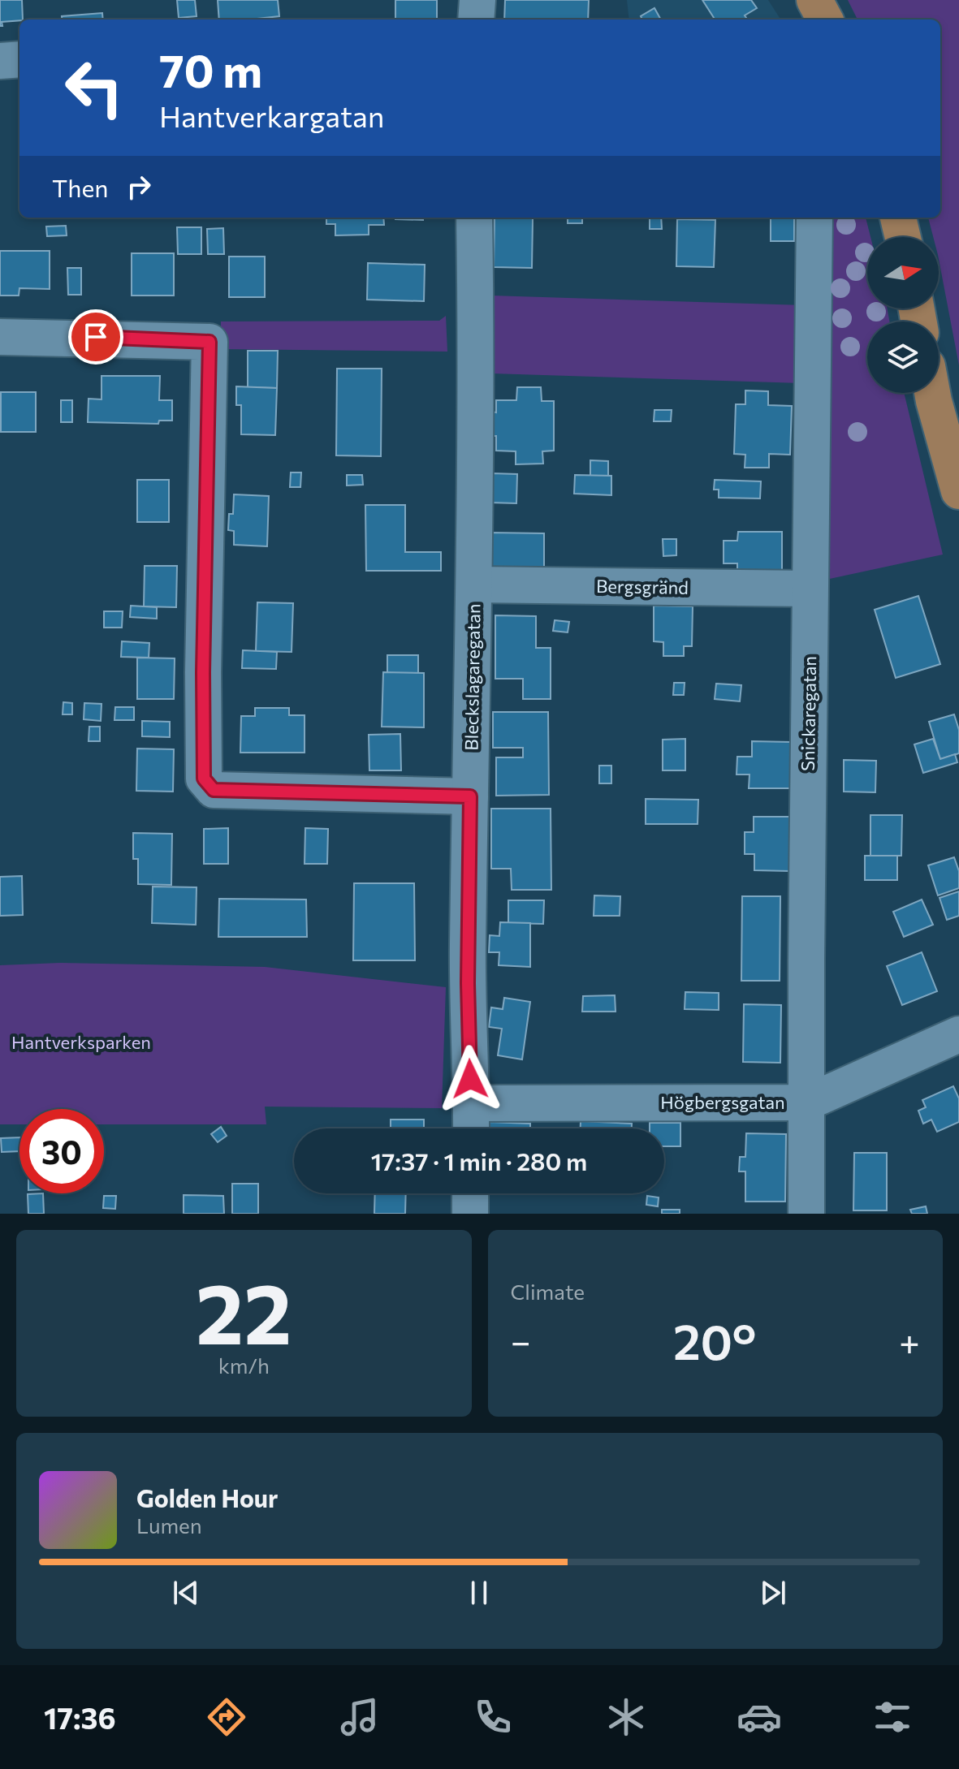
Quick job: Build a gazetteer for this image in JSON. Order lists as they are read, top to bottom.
{
  "streets": {
    "street": [
      "Bergsgränd",
      "Bleckslagaregatan",
      "Snickaregatan",
      "Högbergsgatan"
    ]
  },
  "crossings": [
    ["Bergsgränd", "Bleckslagaregatan"],
    ["Bergsgränd", "Snickaregatan"],
    ["Bleckslagaregatan", "Högbergsgatan"],
    ["Snickaregatan", "Högbergsgatan"]
  ],
  "parks": ["Hantverksparken"],
  "north": "right",
  "page": {
    "turn": ["70 m", "Hantverkargatan"],
    "then": "Then",
    "limit": "30",
    "trip": "17:37 · 1 min · 280 m",
    "tile": [
      ["22", "km/h"],
      "Climate"
    ],
    "heat": ["−", "20°", "+"],
    "song": ["Golden Hour", "Lumen"],
    "tabs": "17:36"
  }
}
